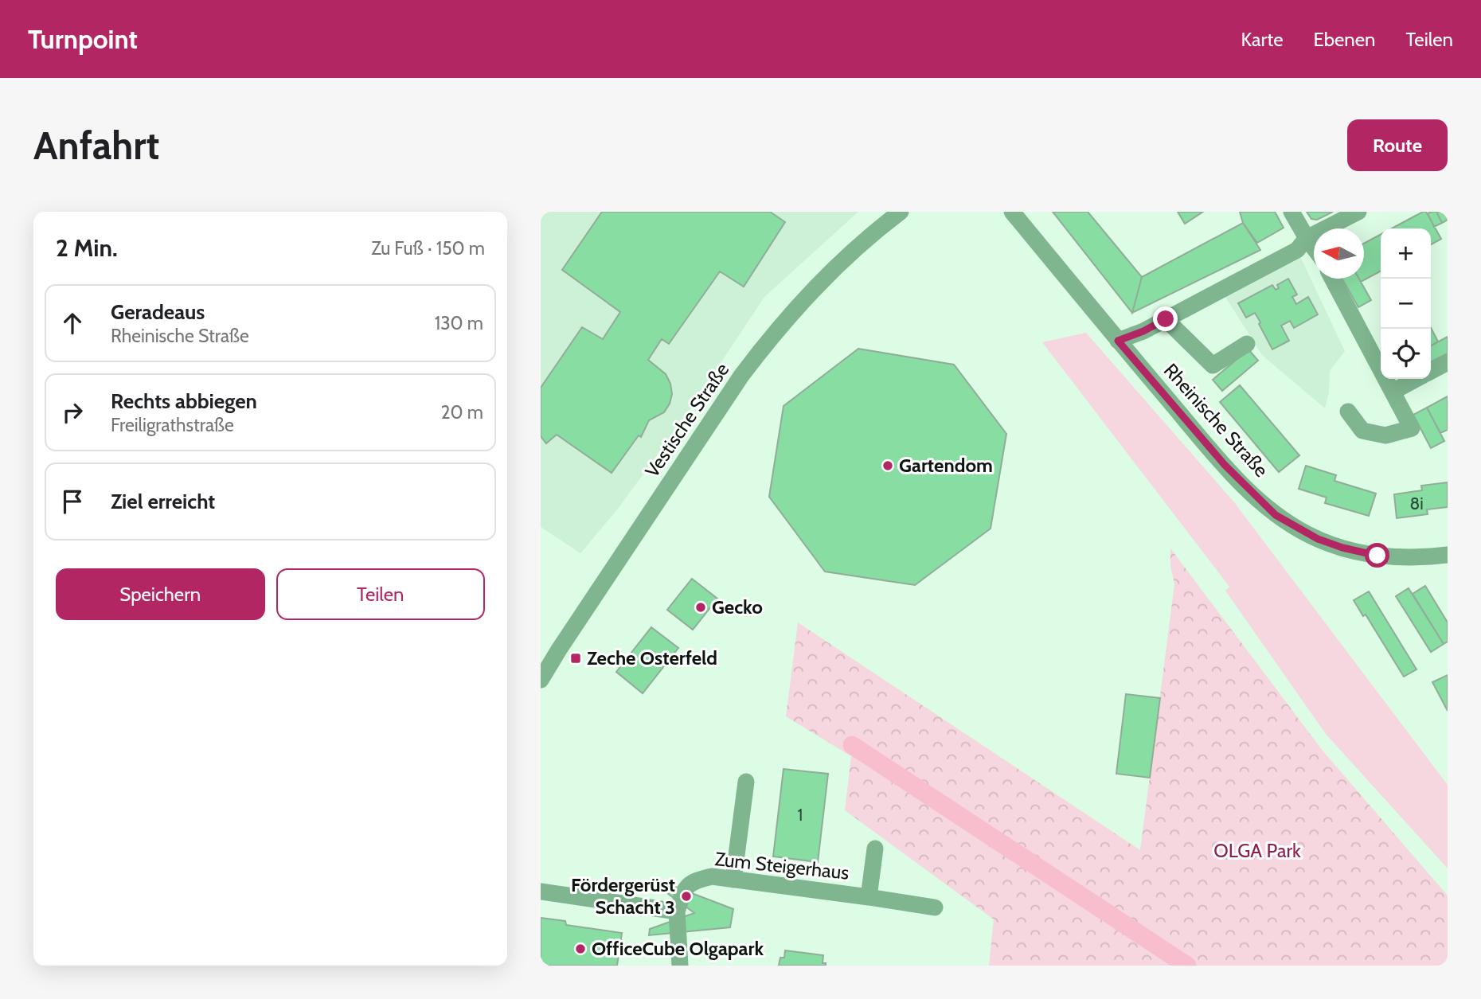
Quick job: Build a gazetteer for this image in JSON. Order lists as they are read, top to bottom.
{
  "streets": {
    "street": ["Vestische Straße", "Rheinische Straße", "Zum Steigerhaus"]
  },
  "parks": ["OLGA Park"],
  "places": {
    "other": [
      "Gartendom",
      "Gecko",
      "Fördergerüst Schacht 3",
      "OfficeCube Olgapark"
    ],
    "transit": ["Zeche Osterfeld"]
  },
  "house_numbers": ["8i", "1"],
  "north": "left",
  "page": {
    "header": "Turnpoint",
    "nav": ["Karte", "Ebenen", "Teilen"],
    "buttons": [
      "Route",
      ["Speichern", "Teilen"]
    ],
    "title": "Anfahrt",
    "heading": ["2 Min.", "Zu Fuß · 150 m"],
    "map_buttons": ["+", "−"],
    "list": [
      ["Geradeaus", "Rheinische Straße", "130 m"],
      ["Rechts abbiegen", "Freiligrathstraße", "20 m"],
      "Ziel erreicht"
    ]
  }
}
